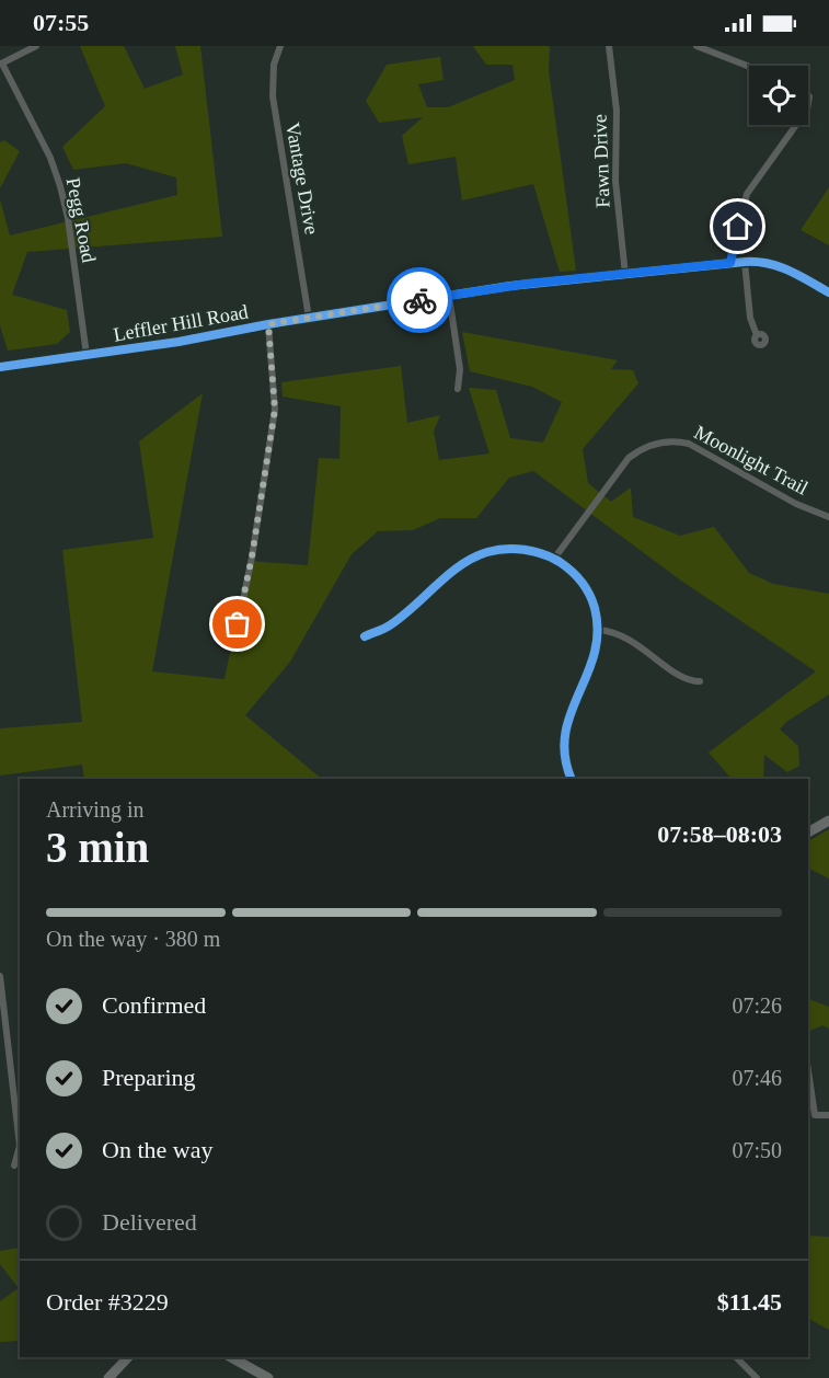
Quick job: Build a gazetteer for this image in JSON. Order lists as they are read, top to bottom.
{
  "streets": {
    "street": [
      "Fawn Drive",
      "Vantage Drive",
      "Pegg Road",
      "Leffler Hill Road",
      "Moonlight Trail"
    ]
  },
  "crossings": [
    ["Fawn Drive", "Leffler Hill Road"],
    ["Vantage Drive", "Leffler Hill Road"],
    ["Pegg Road", "Leffler Hill Road"]
  ],
  "page": {
    "status": "07:55",
    "heading": ["3 min", "Arriving in", "07:58–08:03"],
    "panel": ["Order #3229", "$11.45"],
    "bar": "On the way · 380 m",
    "list": [
      ["Confirmed", "07:26"],
      ["Preparing", "07:46"],
      ["On the way", "07:50"],
      "Delivered"
    ]
  }
}
